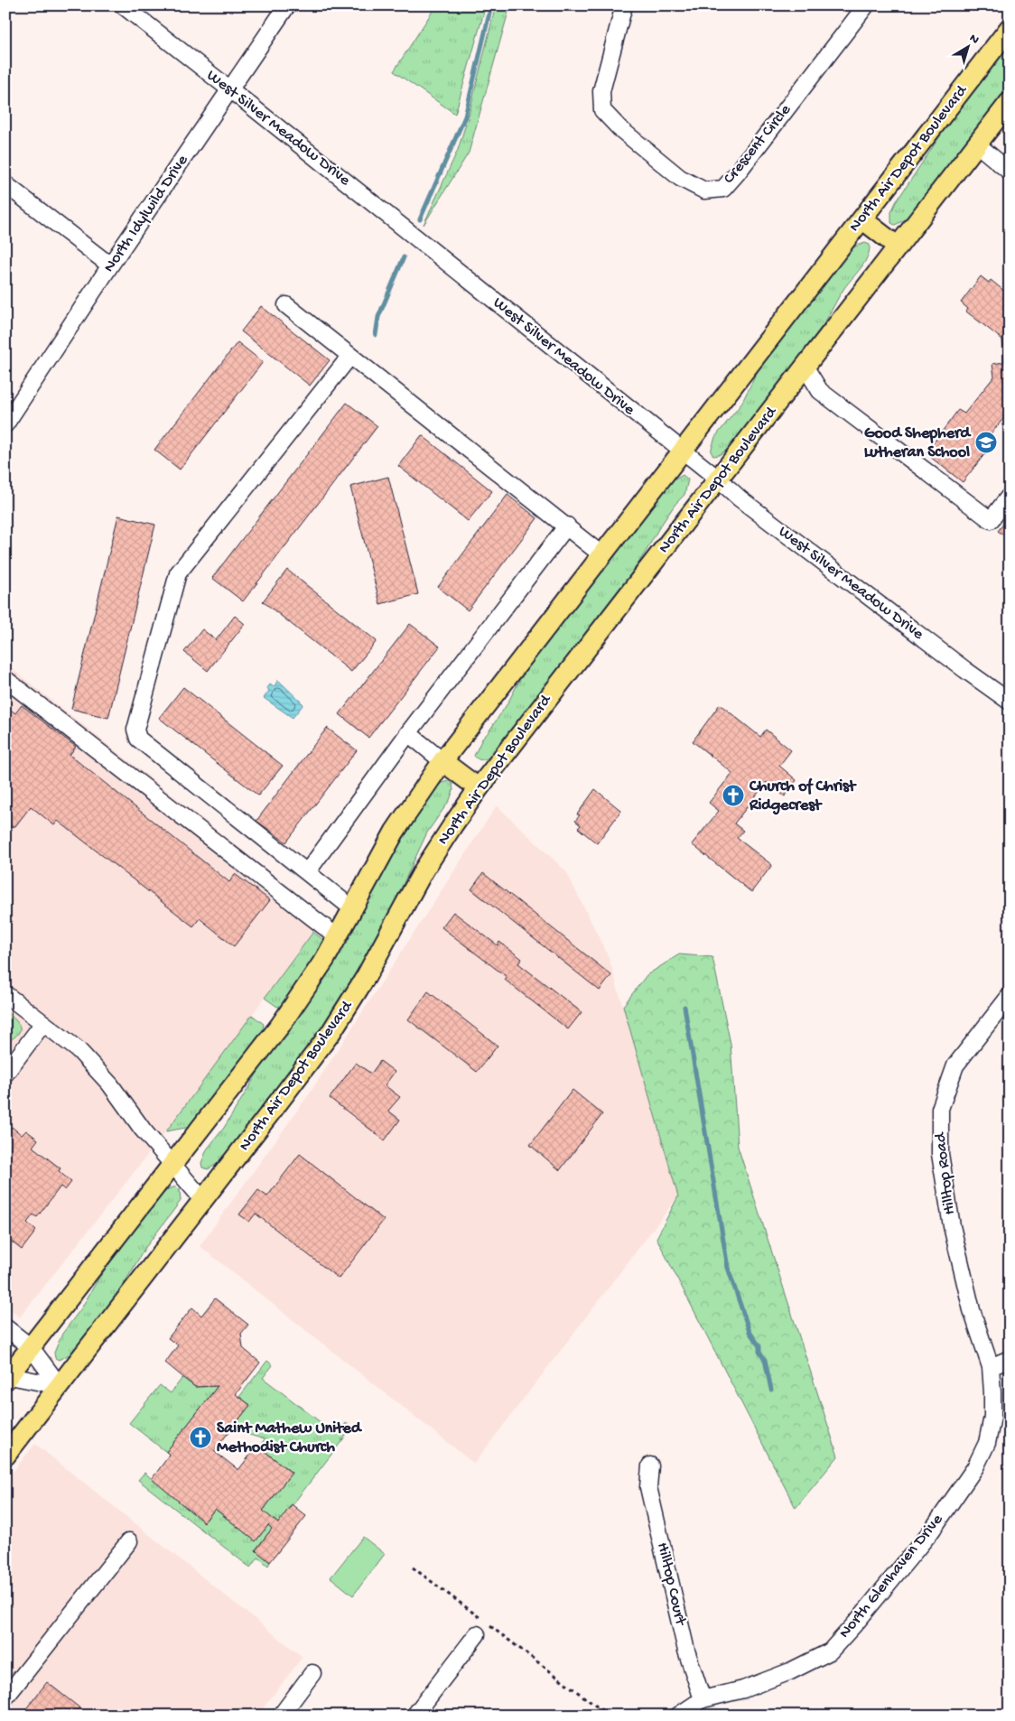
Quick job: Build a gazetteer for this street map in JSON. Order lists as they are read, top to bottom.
{
  "streets": {
    "main road": ["North Air Depot Boulevard"],
    "street": [
      "West Silver Meadow Drive",
      "Crescent Circle",
      "North Idylwild Drive",
      "Hilltop Road",
      "North Glenhaven Drive",
      "Hilltop Court"
    ]
  },
  "crossings": [
    ["West Silver Meadow Drive", "North Air Depot Boulevard"],
    ["West Silver Meadow Drive", "North Idylwild Drive"],
    ["Hilltop Road", "North Glenhaven Drive"],
    ["North Glenhaven Drive", "Hilltop Court"]
  ],
  "places": {
    "school or university": ["Good Shepherd Lutheran School"],
    "church": ["Church of Christ Ridgecrest", "Saint Mathew United Methodist Church"]
  },
  "north": "top right"
}
